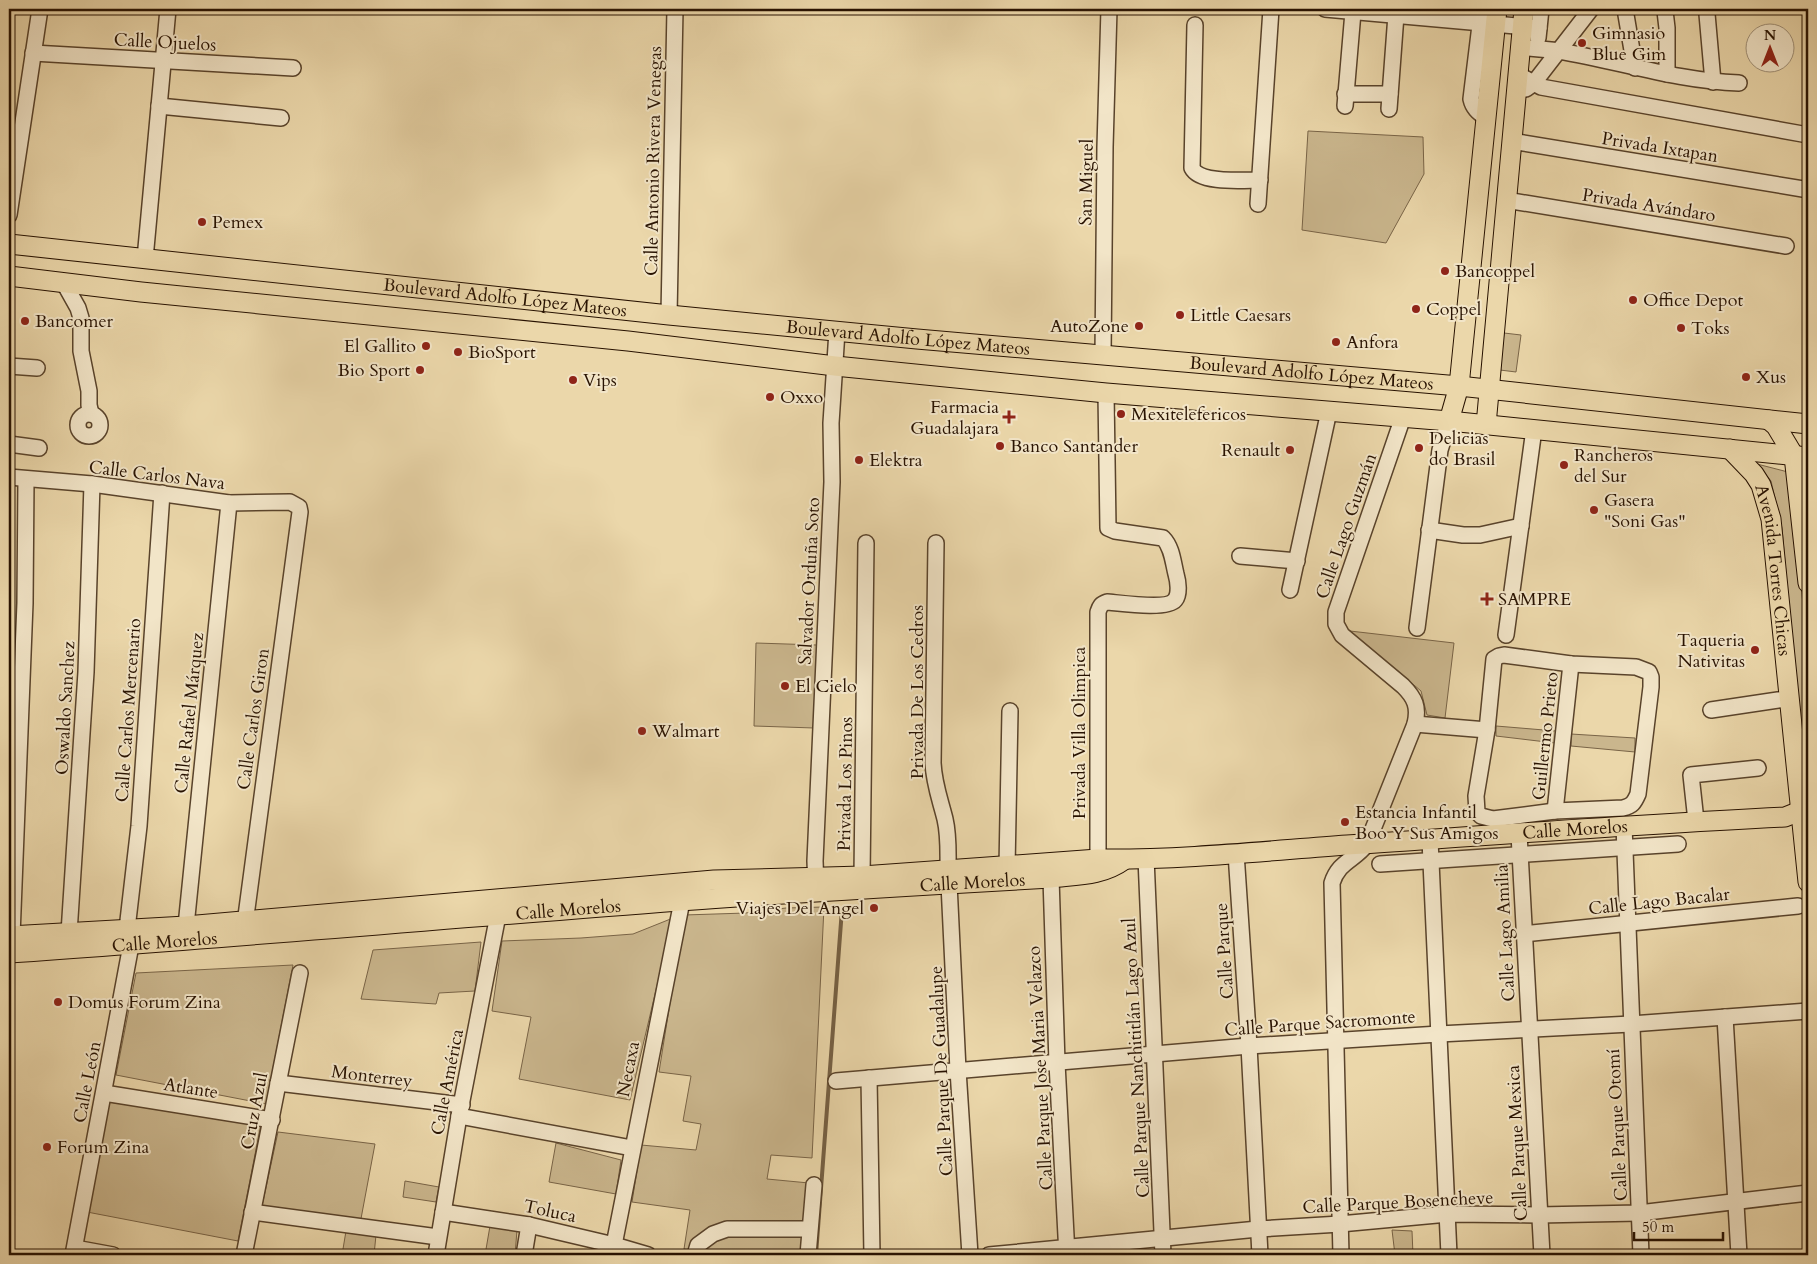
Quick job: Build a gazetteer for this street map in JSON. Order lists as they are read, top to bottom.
{
  "streets": {
    "main road": ["Boulevard Adolfo López Mateos", "Avenida Torres Chicas", "Calle Morelos"],
    "street": [
      "Calle Ojuelos",
      "Privada Ixtapan",
      "Calle Antonio Rivera Venegas",
      "San Miguel",
      "Privada Avándaro",
      "Calle Carlos Nava",
      "Calle Lago Guzmán",
      "Salvador Orduña Soto",
      "Privada De Los Cedros",
      "Oswaldo Sanchez",
      "Calle Carlos Mercenario",
      "Calle Rafael Márquez",
      "Calle Carlos Giron",
      "Privada Villa Olimpica",
      "Guillermo Prieto",
      "Privada Los Pinos",
      "Calle Lago Bacalar",
      "Calle Lago Amilia",
      "Calle Parque",
      "Calle Parque Sacromonte",
      "Calle Parque Nanchititlán Lago Azul",
      "Calle Parque Jose Maria Velazco",
      "Necaxa",
      "Calle Parque De Guadalupe",
      "Monterrey",
      "Calle León",
      "Calle América",
      "Atlante",
      "Cruz Azul",
      "Calle Parque Otomí",
      "Calle Parque Mexica",
      "Calle Parque Bosencheve",
      "Toluca"
    ]
  },
  "crossings": [
    ["Calle Antonio Rivera Venegas", "Boulevard Adolfo López Mateos"],
    ["San Miguel", "Boulevard Adolfo López Mateos"],
    ["Boulevard Adolfo López Mateos", "Calle Lago Guzmán"],
    ["Boulevard Adolfo López Mateos", "Avenida Torres Chicas"],
    ["Boulevard Adolfo López Mateos", "Salvador Orduña Soto"],
    ["Boulevard Adolfo López Mateos", "Privada Villa Olimpica"],
    ["Calle Carlos Nava", "Oswaldo Sanchez"],
    ["Calle Carlos Nava", "Calle Carlos Mercenario"],
    ["Calle Carlos Nava", "Calle Rafael Márquez"],
    ["Calle Carlos Nava", "Calle Carlos Giron"],
    ["Calle Lago Guzmán", "Calle Morelos"],
    ["Avenida Torres Chicas", "Calle Morelos"],
    ["Salvador Orduña Soto", "Calle Morelos"],
    ["Privada De Los Cedros", "Calle Morelos"],
    ["Privada De Los Cedros", "Calle Parque De Guadalupe"],
    ["Oswaldo Sanchez", "Calle Morelos"],
    ["Calle Carlos Mercenario", "Calle Morelos"],
    ["Calle Carlos Mercenario", "Calle León"],
    ["Calle Rafael Márquez", "Calle Morelos"],
    ["Calle Carlos Giron", "Calle Morelos"],
    ["Privada Villa Olimpica", "Calle Morelos"],
    ["Privada Los Pinos", "Calle Morelos"],
    ["Calle Morelos", "Calle Lago Amilia"],
    ["Calle Morelos", "Calle Parque"],
    ["Calle Morelos", "Calle Parque Nanchititlán Lago Azul"],
    ["Calle Morelos", "Calle Parque Jose Maria Velazco"],
    ["Calle Morelos", "Necaxa"],
    ["Calle Morelos", "Calle Parque De Guadalupe"],
    ["Calle Morelos", "Calle León"],
    ["Calle Morelos", "Calle América"],
    ["Calle Morelos", "Calle Parque Otomí"],
    ["Calle Lago Bacalar", "Calle Lago Amilia"],
    ["Calle Lago Bacalar", "Calle Parque Otomí"],
    ["Calle Lago Amilia", "Calle Parque Sacromonte"],
    ["Calle Lago Amilia", "Calle Parque Mexica"],
    ["Calle Parque", "Calle Parque Sacromonte"],
    ["Calle Parque", "Calle Parque Bosencheve"],
    ["Calle Parque Sacromonte", "Calle Parque Nanchititlán Lago Azul"],
    ["Calle Parque Sacromonte", "Calle Parque Jose Maria Velazco"],
    ["Calle Parque Sacromonte", "Calle Parque De Guadalupe"],
    ["Calle Parque Sacromonte", "Calle Parque Otomí"],
    ["Calle Parque Sacromonte", "Calle Parque Mexica"],
    ["Calle Parque Nanchititlán Lago Azul", "Calle Parque Bosencheve"],
    ["Calle Parque Jose Maria Velazco", "Calle Parque Bosencheve"],
    ["Necaxa", "Monterrey"],
    ["Necaxa", "Toluca"],
    ["Monterrey", "Calle América"],
    ["Monterrey", "Cruz Azul"],
    ["Calle León", "Atlante"],
    ["Calle América", "Toluca"],
    ["Atlante", "Cruz Azul"],
    ["Calle Parque Otomí", "Calle Parque Bosencheve"],
    ["Calle Parque Mexica", "Calle Parque Bosencheve"]
  ],
  "places": {
    "other": [
      "Gimnasio Blue Gim",
      "Pemex",
      "Bancoppel",
      "Office Depot",
      "Coppel",
      "Little Caesars",
      "Bancomer",
      "AutoZone",
      "Toks",
      "Anfora",
      "El Gallito",
      "BioSport",
      "Bio Sport",
      "Xus",
      "Vips",
      "Oxxo",
      "Mexitelefericos",
      "Banco Santander",
      "Delicias do Brasil",
      "Renault",
      "Elektra",
      "Rancheros del Sur",
      "Gasera \"Soni Gas\"",
      "Taqueria Nativitas",
      "El Cielo",
      "Walmart",
      "Estancia Infantil Boo Y Sus Amigos",
      "Viajes Del Angel",
      "Domus Forum Zina",
      "Forum Zina"
    ],
    "health": ["Farmacia Guadalajara", "SAMPRE"]
  },
  "scale_bar": "50 m",
  "north": "top"
}
